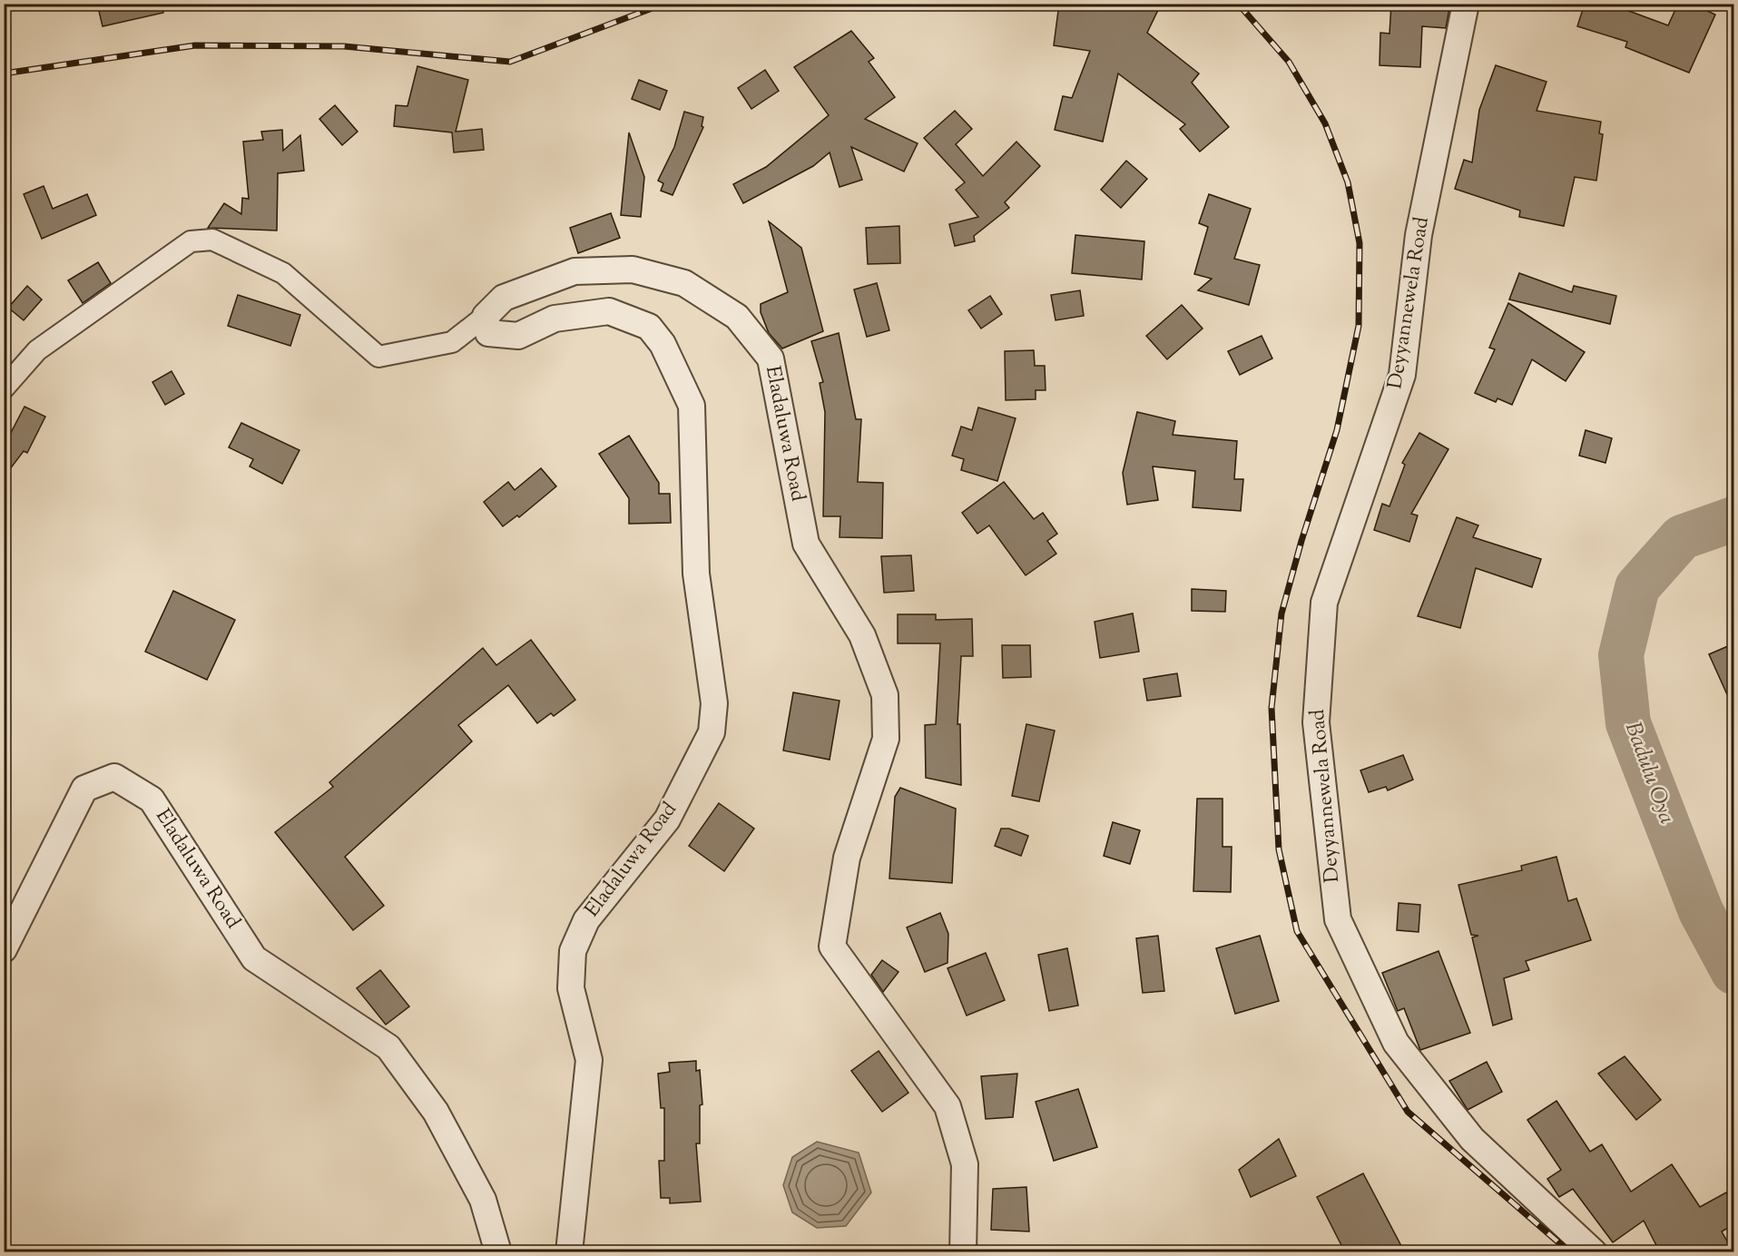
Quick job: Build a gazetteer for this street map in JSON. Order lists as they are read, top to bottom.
{
  "streets": {
    "street": ["Deyyannewela Road", "Eladaluwa Road"]
  },
  "water": ["Badulu Oya"]
}
